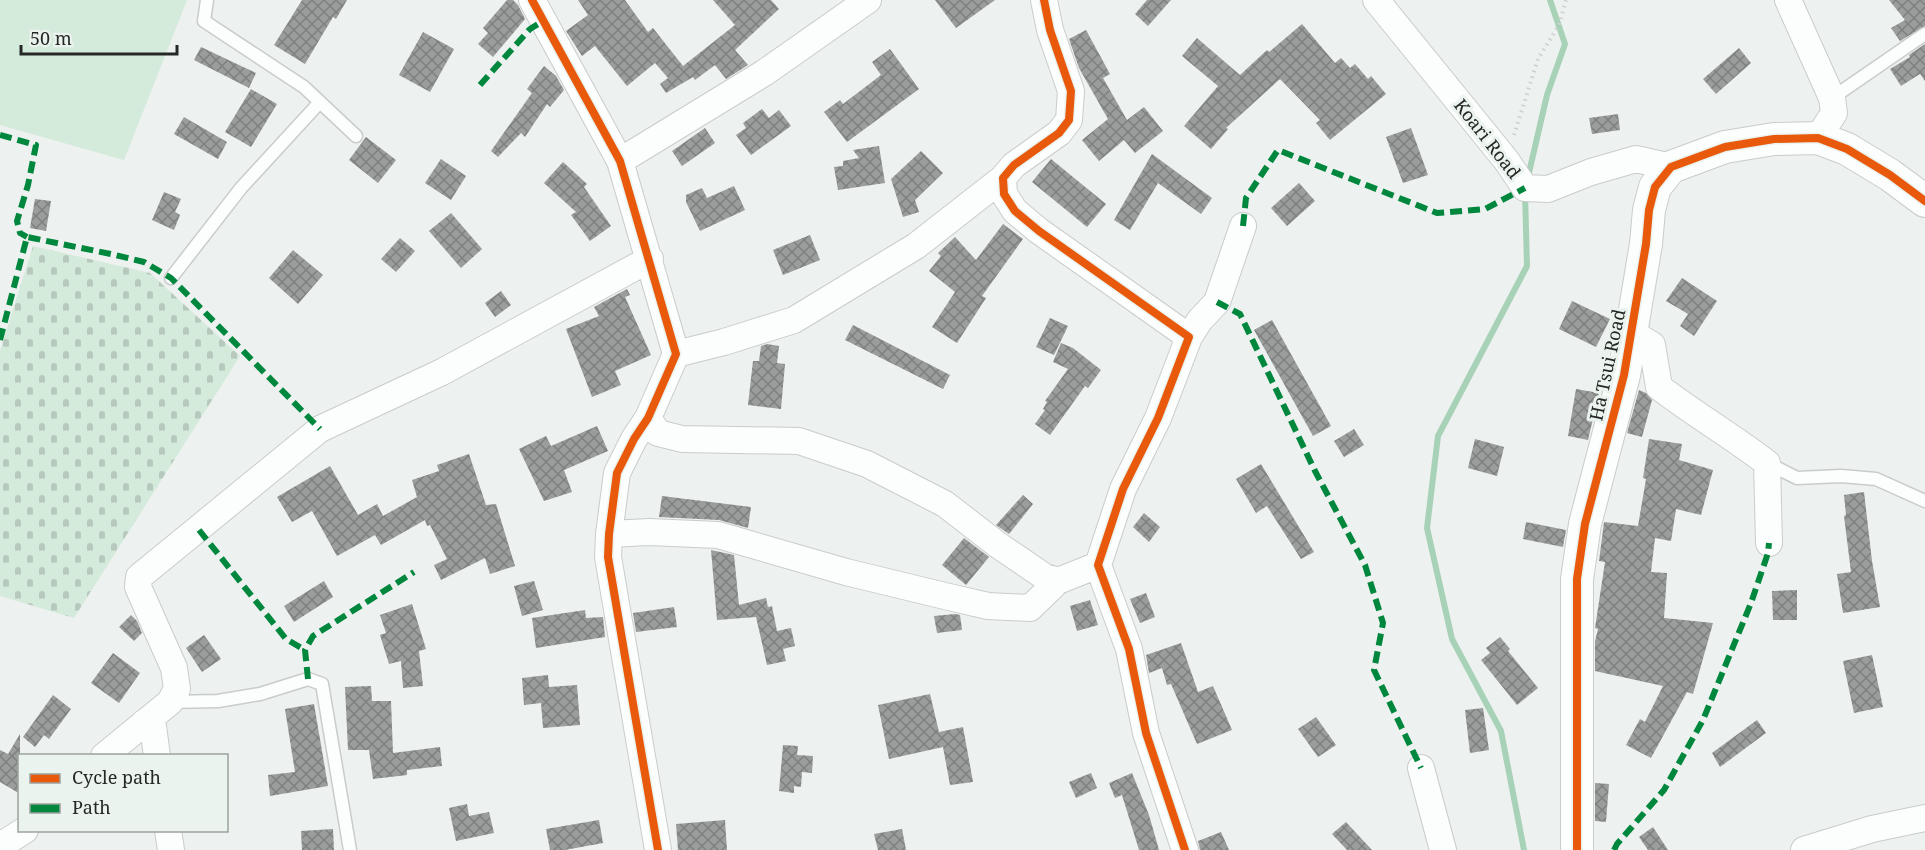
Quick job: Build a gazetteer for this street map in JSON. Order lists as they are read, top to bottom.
{
  "streets": {
    "street": ["Koari Road", "Ha Tsui Road"]
  },
  "crossings": [
    ["Koari Road", "Ha Tsui Road"]
  ],
  "legend": ["Cycle path", "Path"],
  "scale_bar": "50 m"
}
